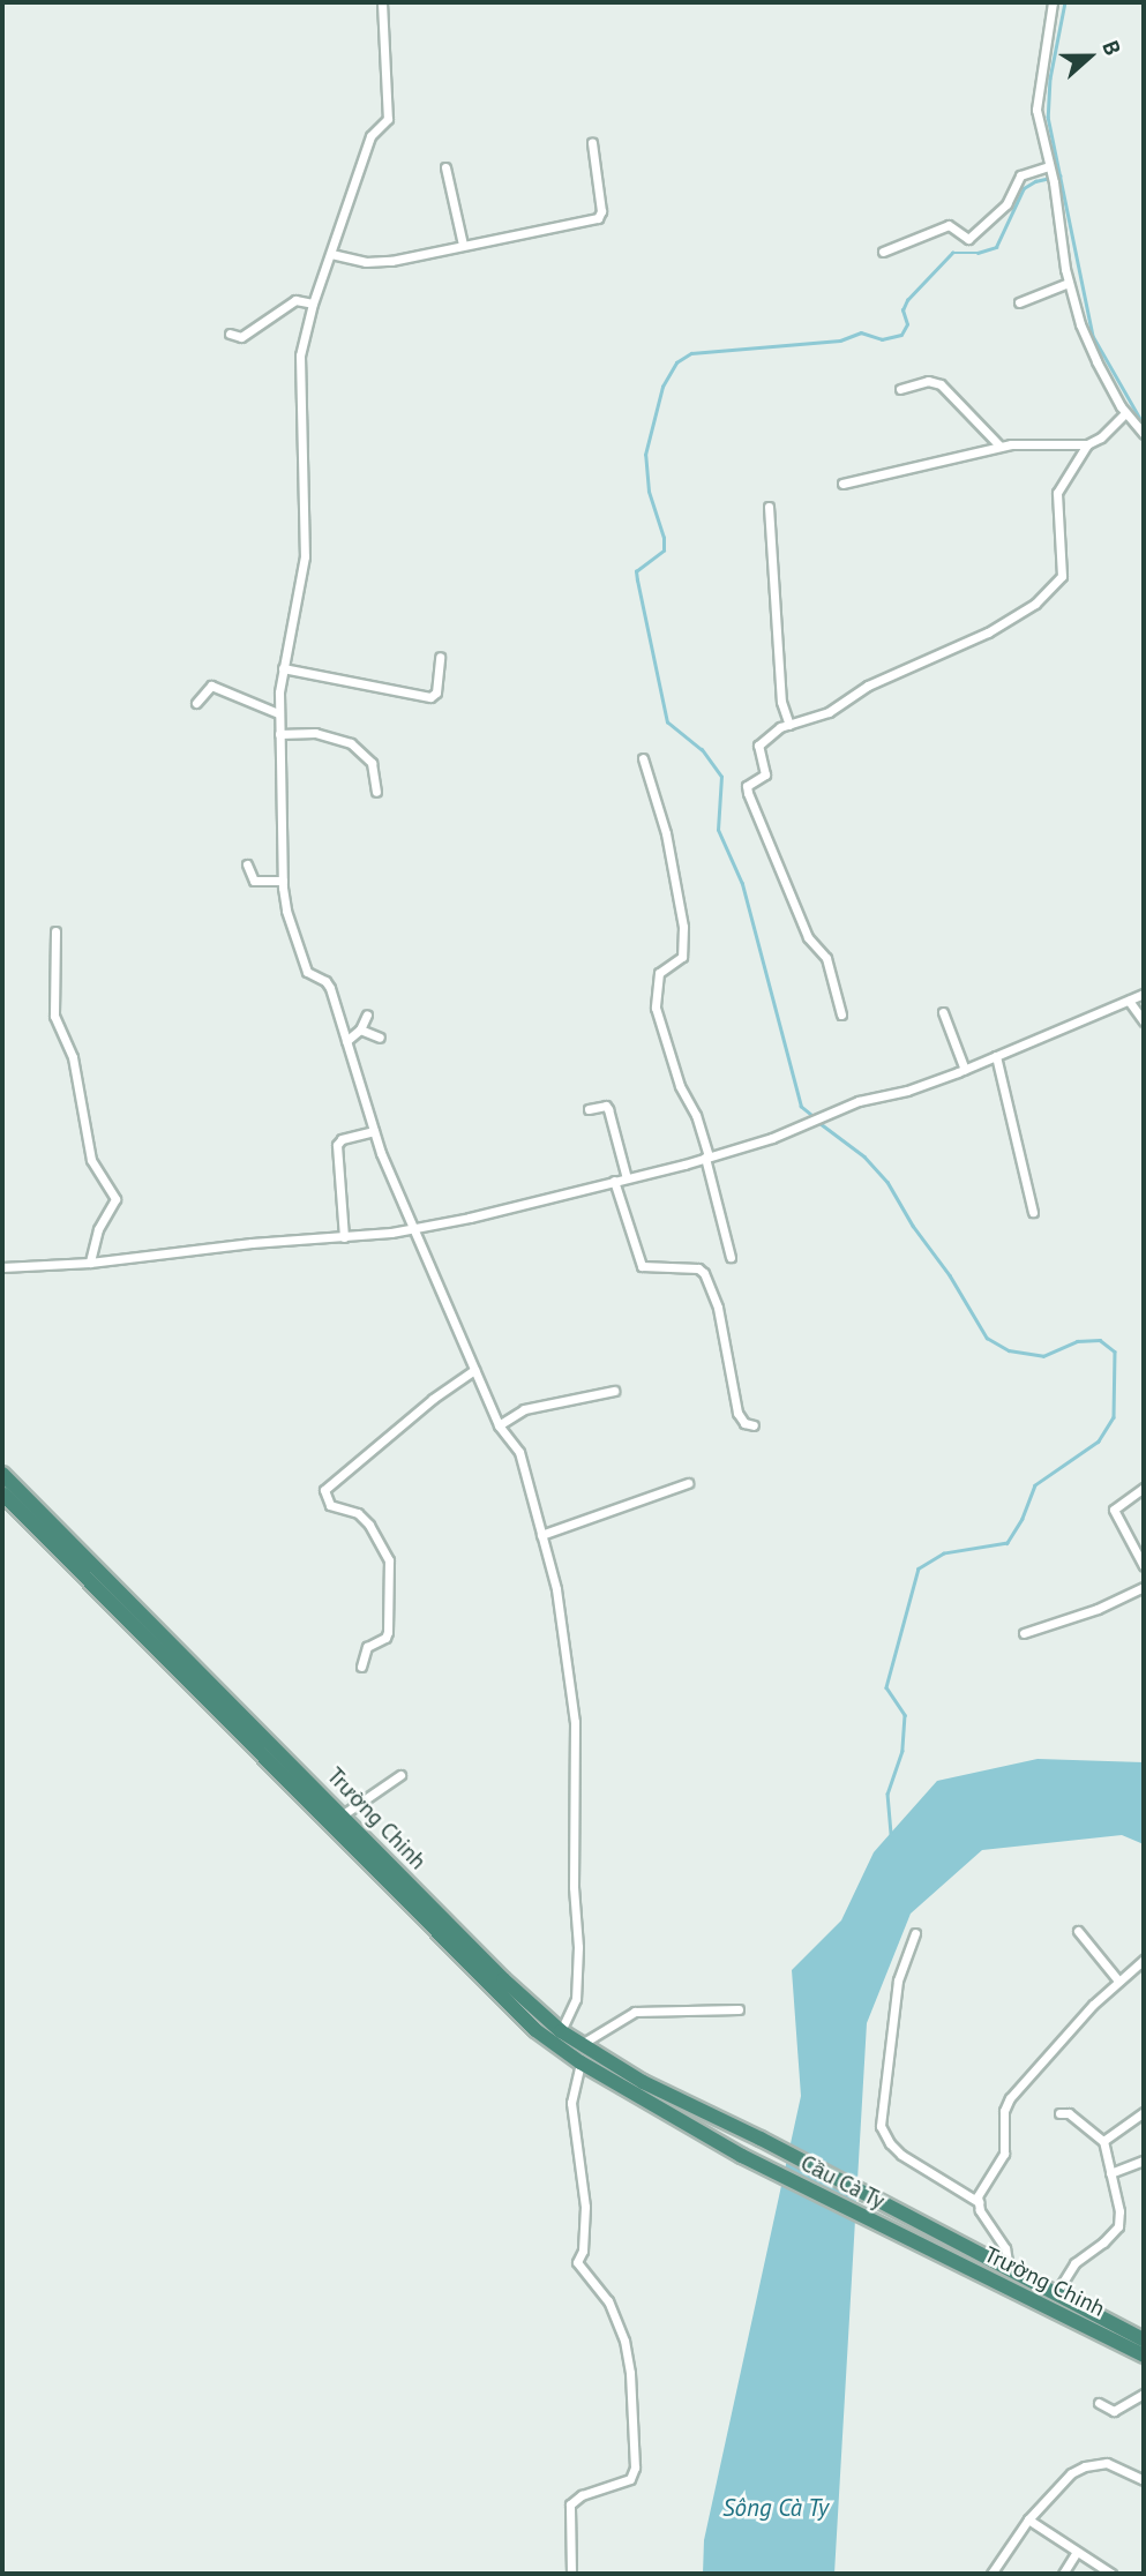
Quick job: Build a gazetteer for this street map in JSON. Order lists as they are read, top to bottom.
{
  "streets": {
    "highway": ["Trường Chinh", "Cầu Cà Ty"]
  },
  "crossings": [
    ["Trường Chinh", "Cầu Cà Ty"]
  ],
  "water": ["Sông Cà Ty"],
  "north": "right"
}
